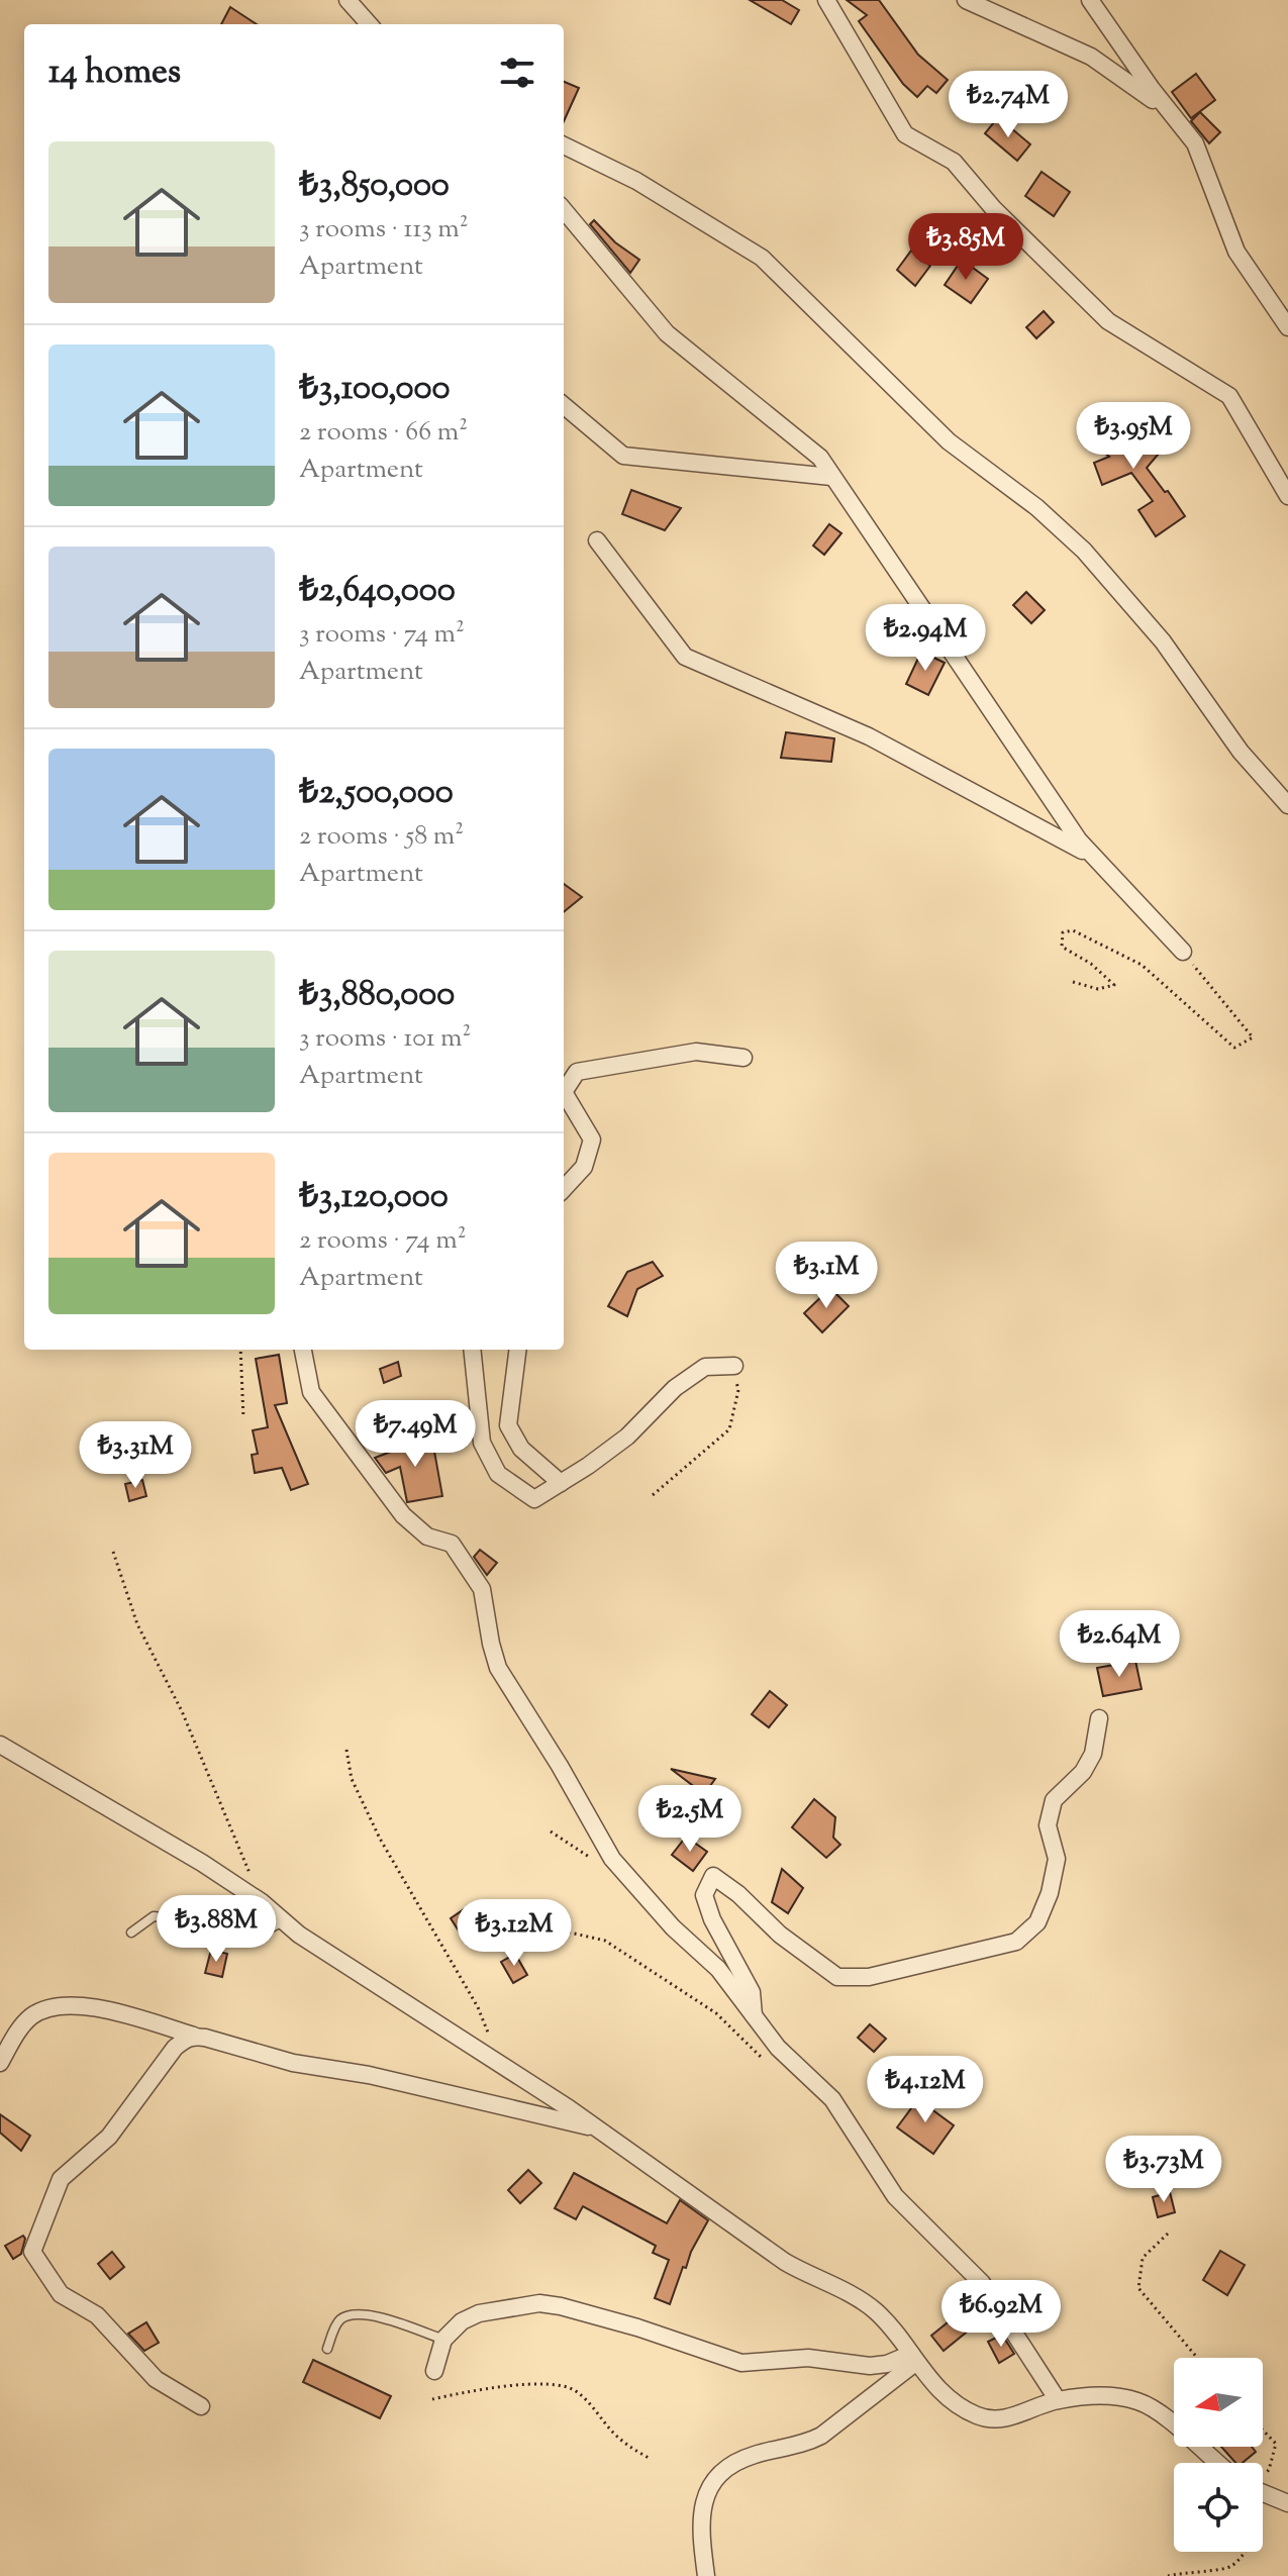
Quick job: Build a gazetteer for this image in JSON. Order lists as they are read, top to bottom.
{
  "north": "left",
  "page": {
    "heading": "14 homes",
    "price": [
      "₺2.74M",
      "₺3.85M",
      "₺3.95M",
      "₺2.94M",
      "₺3.1M",
      "₺7.49M",
      "₺3.31M",
      "₺2.64M",
      "₺2.5M",
      "₺3.88M",
      "₺3.12M",
      "₺4.12M",
      "₺3.73M",
      "₺6.92M"
    ],
    "list": [
      {
        "name": "₺3,850,000",
        "note": "3 rooms · 113 m² · Apartment"
      },
      {
        "name": "₺3,100,000",
        "note": "2 rooms · 66 m² · Apartment"
      },
      {
        "name": "₺2,640,000",
        "note": "3 rooms · 74 m² · Apartment"
      },
      {
        "name": "₺2,500,000",
        "note": "2 rooms · 58 m² · Apartment"
      },
      {
        "name": "₺3,880,000",
        "note": "3 rooms · 101 m² · Apartment"
      },
      {
        "name": "₺3,120,000",
        "note": "2 rooms · 74 m² · Apartment"
      }
    ]
  }
}
